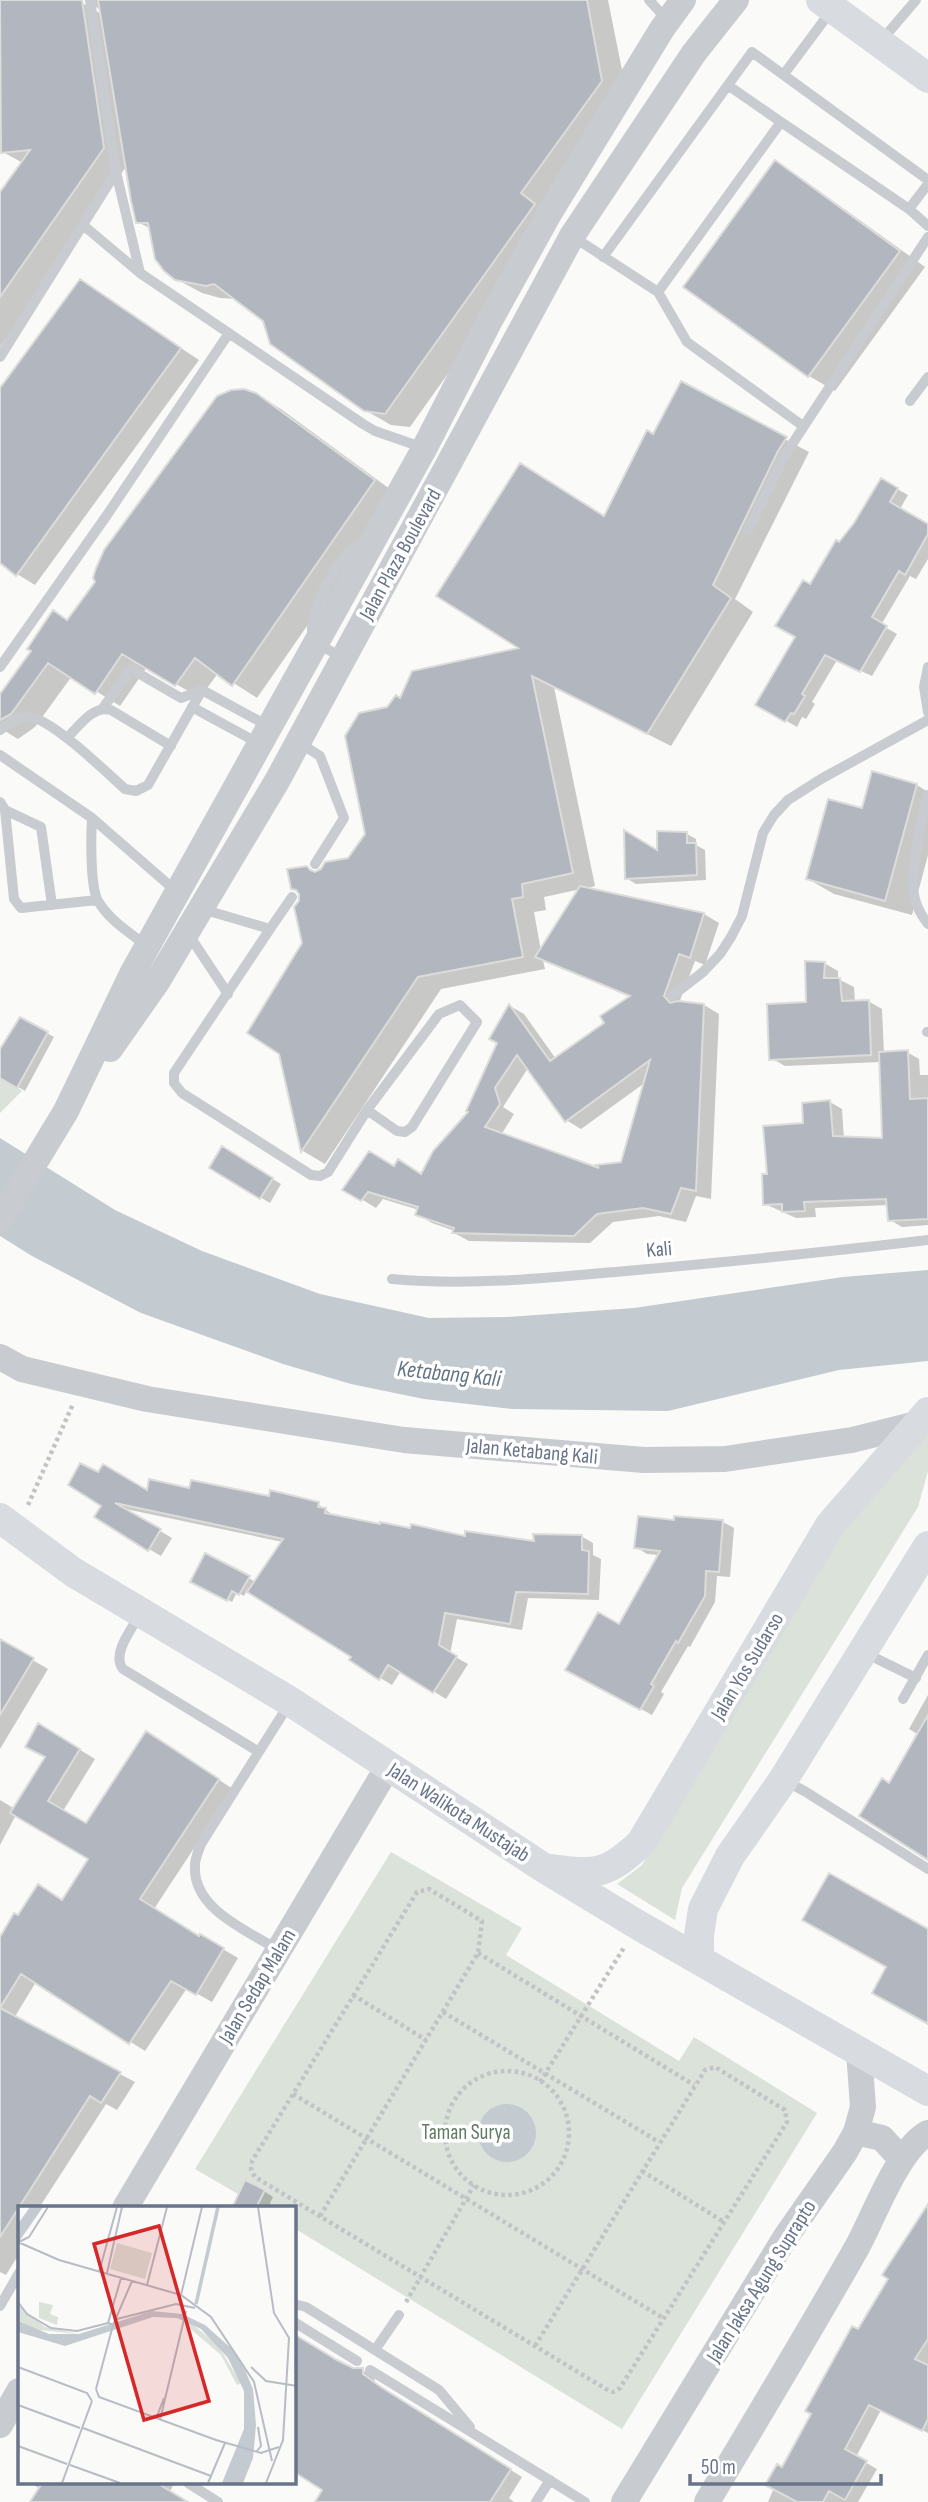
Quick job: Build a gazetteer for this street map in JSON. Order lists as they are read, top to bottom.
{
  "streets": {
    "main road": ["Jalan Yos Sudarso", "Jalan Walikota Mustajab"],
    "street": [
      "Jalan Plaza Boulevard",
      "Jalan Ketabang Kali",
      "Jalan Sedap Malam",
      "Jalan Jaksa Agung Suprapto"
    ],
    "lane": ["Kali"]
  },
  "crossings": [
    ["Jalan Ketabang Kali", "Jalan Yos Sudarso"],
    ["Jalan Yos Sudarso", "Jalan Walikota Mustajab"],
    ["Jalan Walikota Mustajab", "Jalan Sedap Malam"],
    ["Jalan Walikota Mustajab", "Jalan Jaksa Agung Suprapto"]
  ],
  "water": ["Ketabang Kali"],
  "parks": ["Taman Surya"],
  "scale_bar": "50 m"
}
